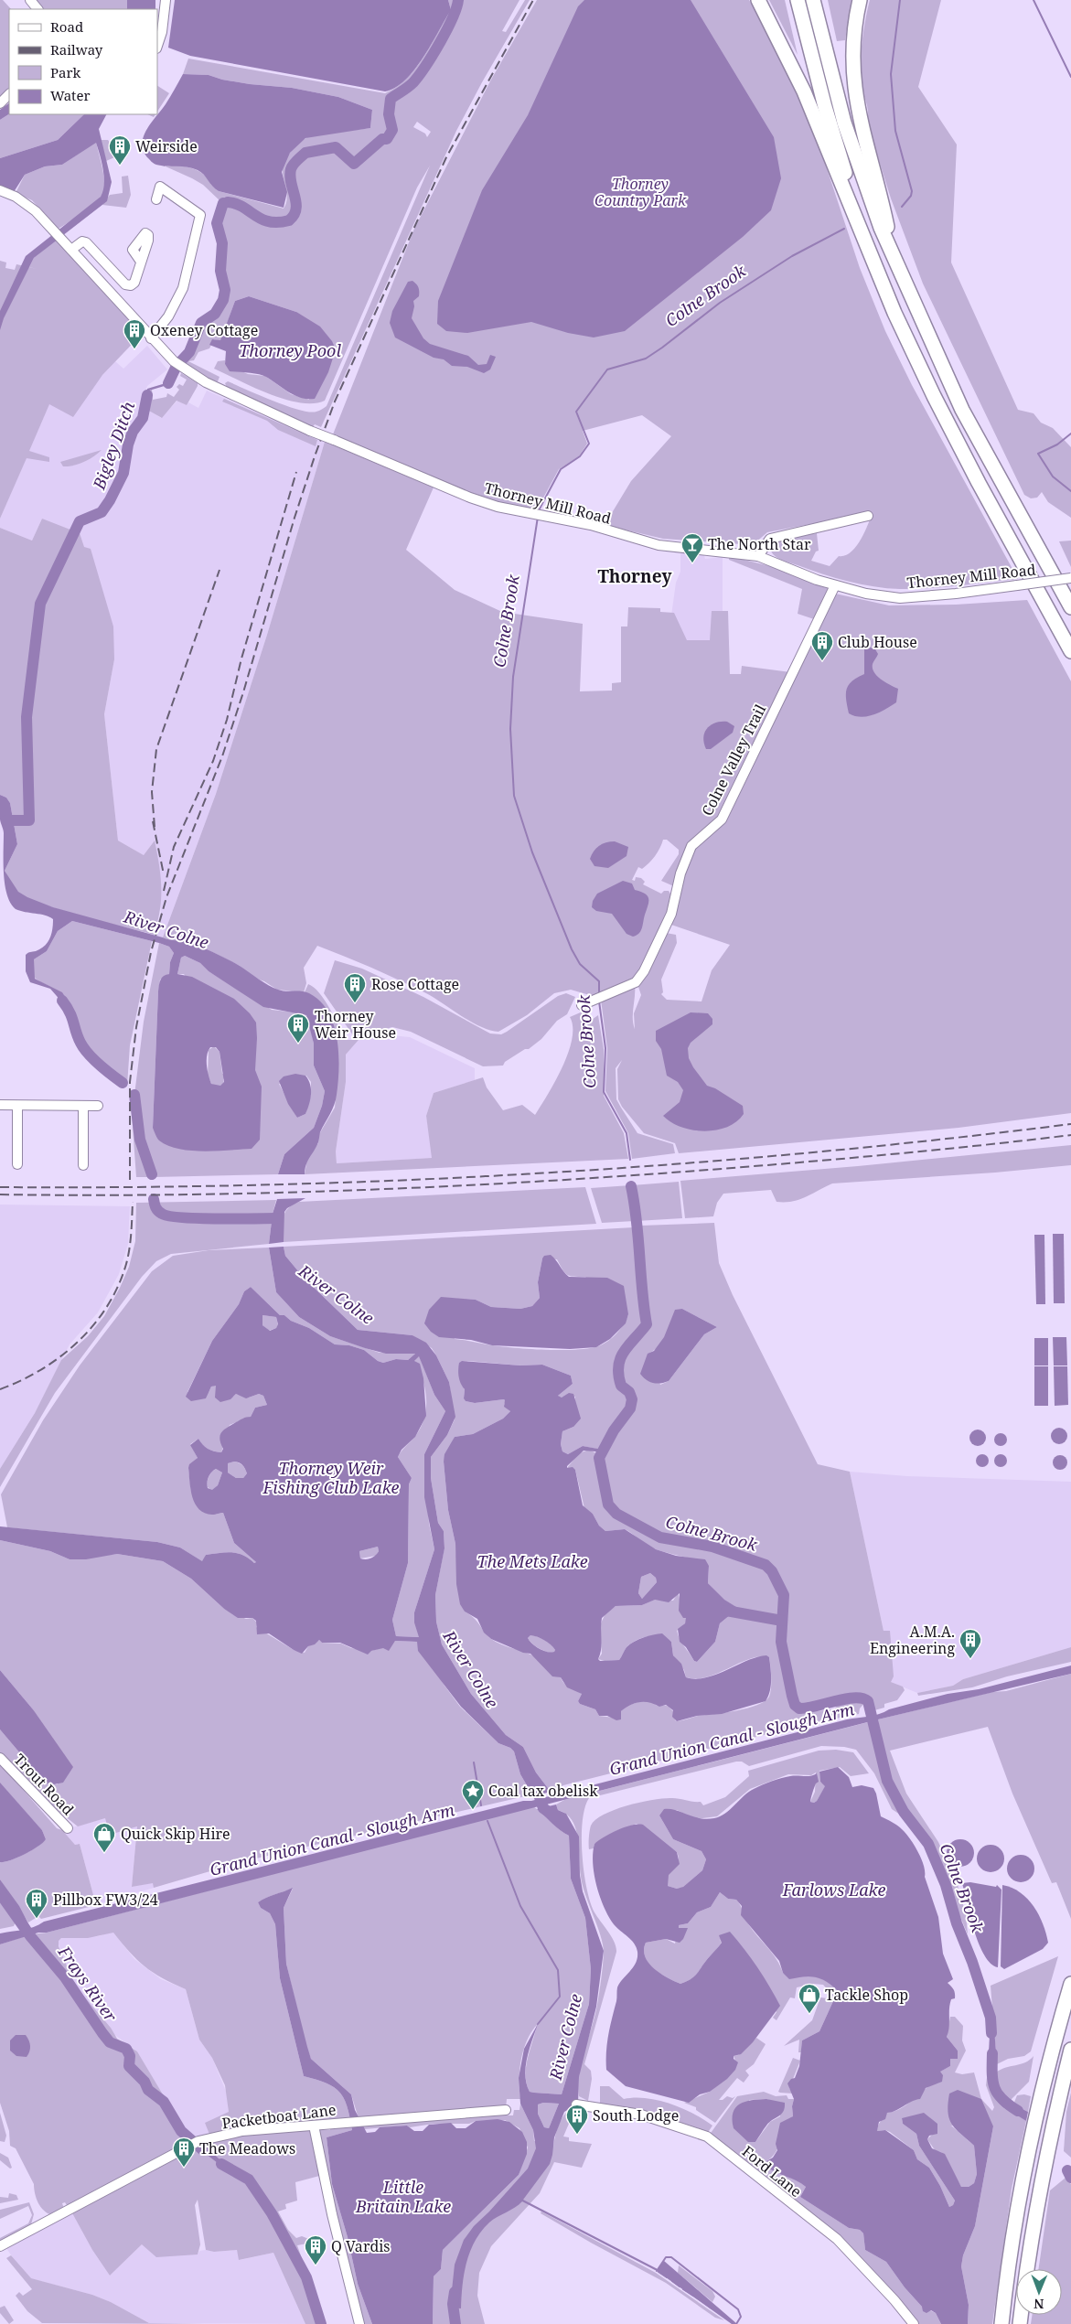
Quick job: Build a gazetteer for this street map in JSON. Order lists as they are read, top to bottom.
{
  "streets": {
    "street": [
      "Thorney Mill Road",
      "Colne Valley Trail",
      "Trout Road",
      "Packetboat Lane",
      "Ford Lane"
    ]
  },
  "crossings": [
    ["Thorney Mill Road", "Colne Valley Trail"]
  ],
  "districts": ["Thorney"],
  "water": [
    "Colne Brook",
    "Thorney Pool",
    "Bigley Ditch",
    "River Colne",
    "Thorney Weir Fishing Club Lake",
    "The Mets Lake",
    "Grand Union Canal - Slough Arm",
    "Farlows Lake",
    "Frays River",
    "Little Britain Lake"
  ],
  "parks": ["Thorney Country Park"],
  "places": {
    "building": [
      "Weirside",
      "Oxeney Cottage",
      "Club House",
      "Rose Cottage",
      "Thorney Weir House",
      "A.M.A. Engineering",
      "Pillbox FW3/24",
      "South Lodge",
      "The Meadows",
      "Q Vardis"
    ],
    "bar": ["The North Star"],
    "place": ["Coal tax obelisk"],
    "shop": ["Quick Skip Hire", "Tackle Shop"]
  },
  "legend": [
    "Road",
    "Railway",
    "Park",
    "Water"
  ],
  "north": "bottom"
}
